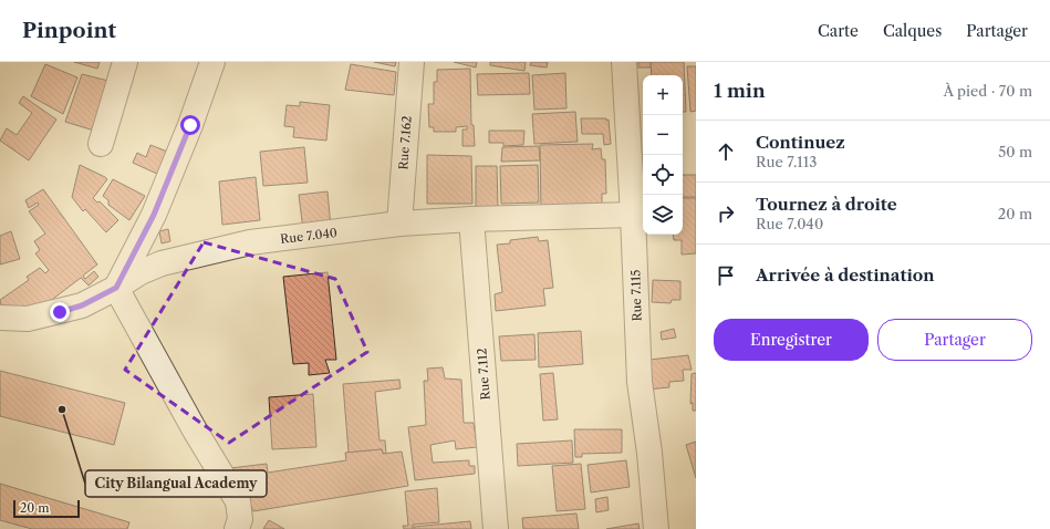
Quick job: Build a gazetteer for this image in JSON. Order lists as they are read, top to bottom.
{
  "streets": {
    "street": [
      "Rue 7.162",
      "Rue 7.040",
      "Rue 7.115",
      "Rue 7.112"
    ]
  },
  "crossings": [
    ["Rue 7.162", "Rue 7.040"],
    ["Rue 7.040", "Rue 7.115"],
    ["Rue 7.040", "Rue 7.112"]
  ],
  "places": ["City Bilangual Academy"],
  "scale_bar": "20 m",
  "page": {
    "header": "Pinpoint",
    "nav": ["Carte", "Calques", "Partager"],
    "heading": ["1 min", "À pied · 70 m"],
    "map_buttons": ["+", "−"],
    "list": [
      ["Continuez", "Rue 7.113", "50 m"],
      ["Tournez à droite", "Rue 7.040", "20 m"],
      "Arrivée à destination"
    ],
    "buttons": ["Enregistrer", "Partager"],
    "scale": "20 m"
  }
}
